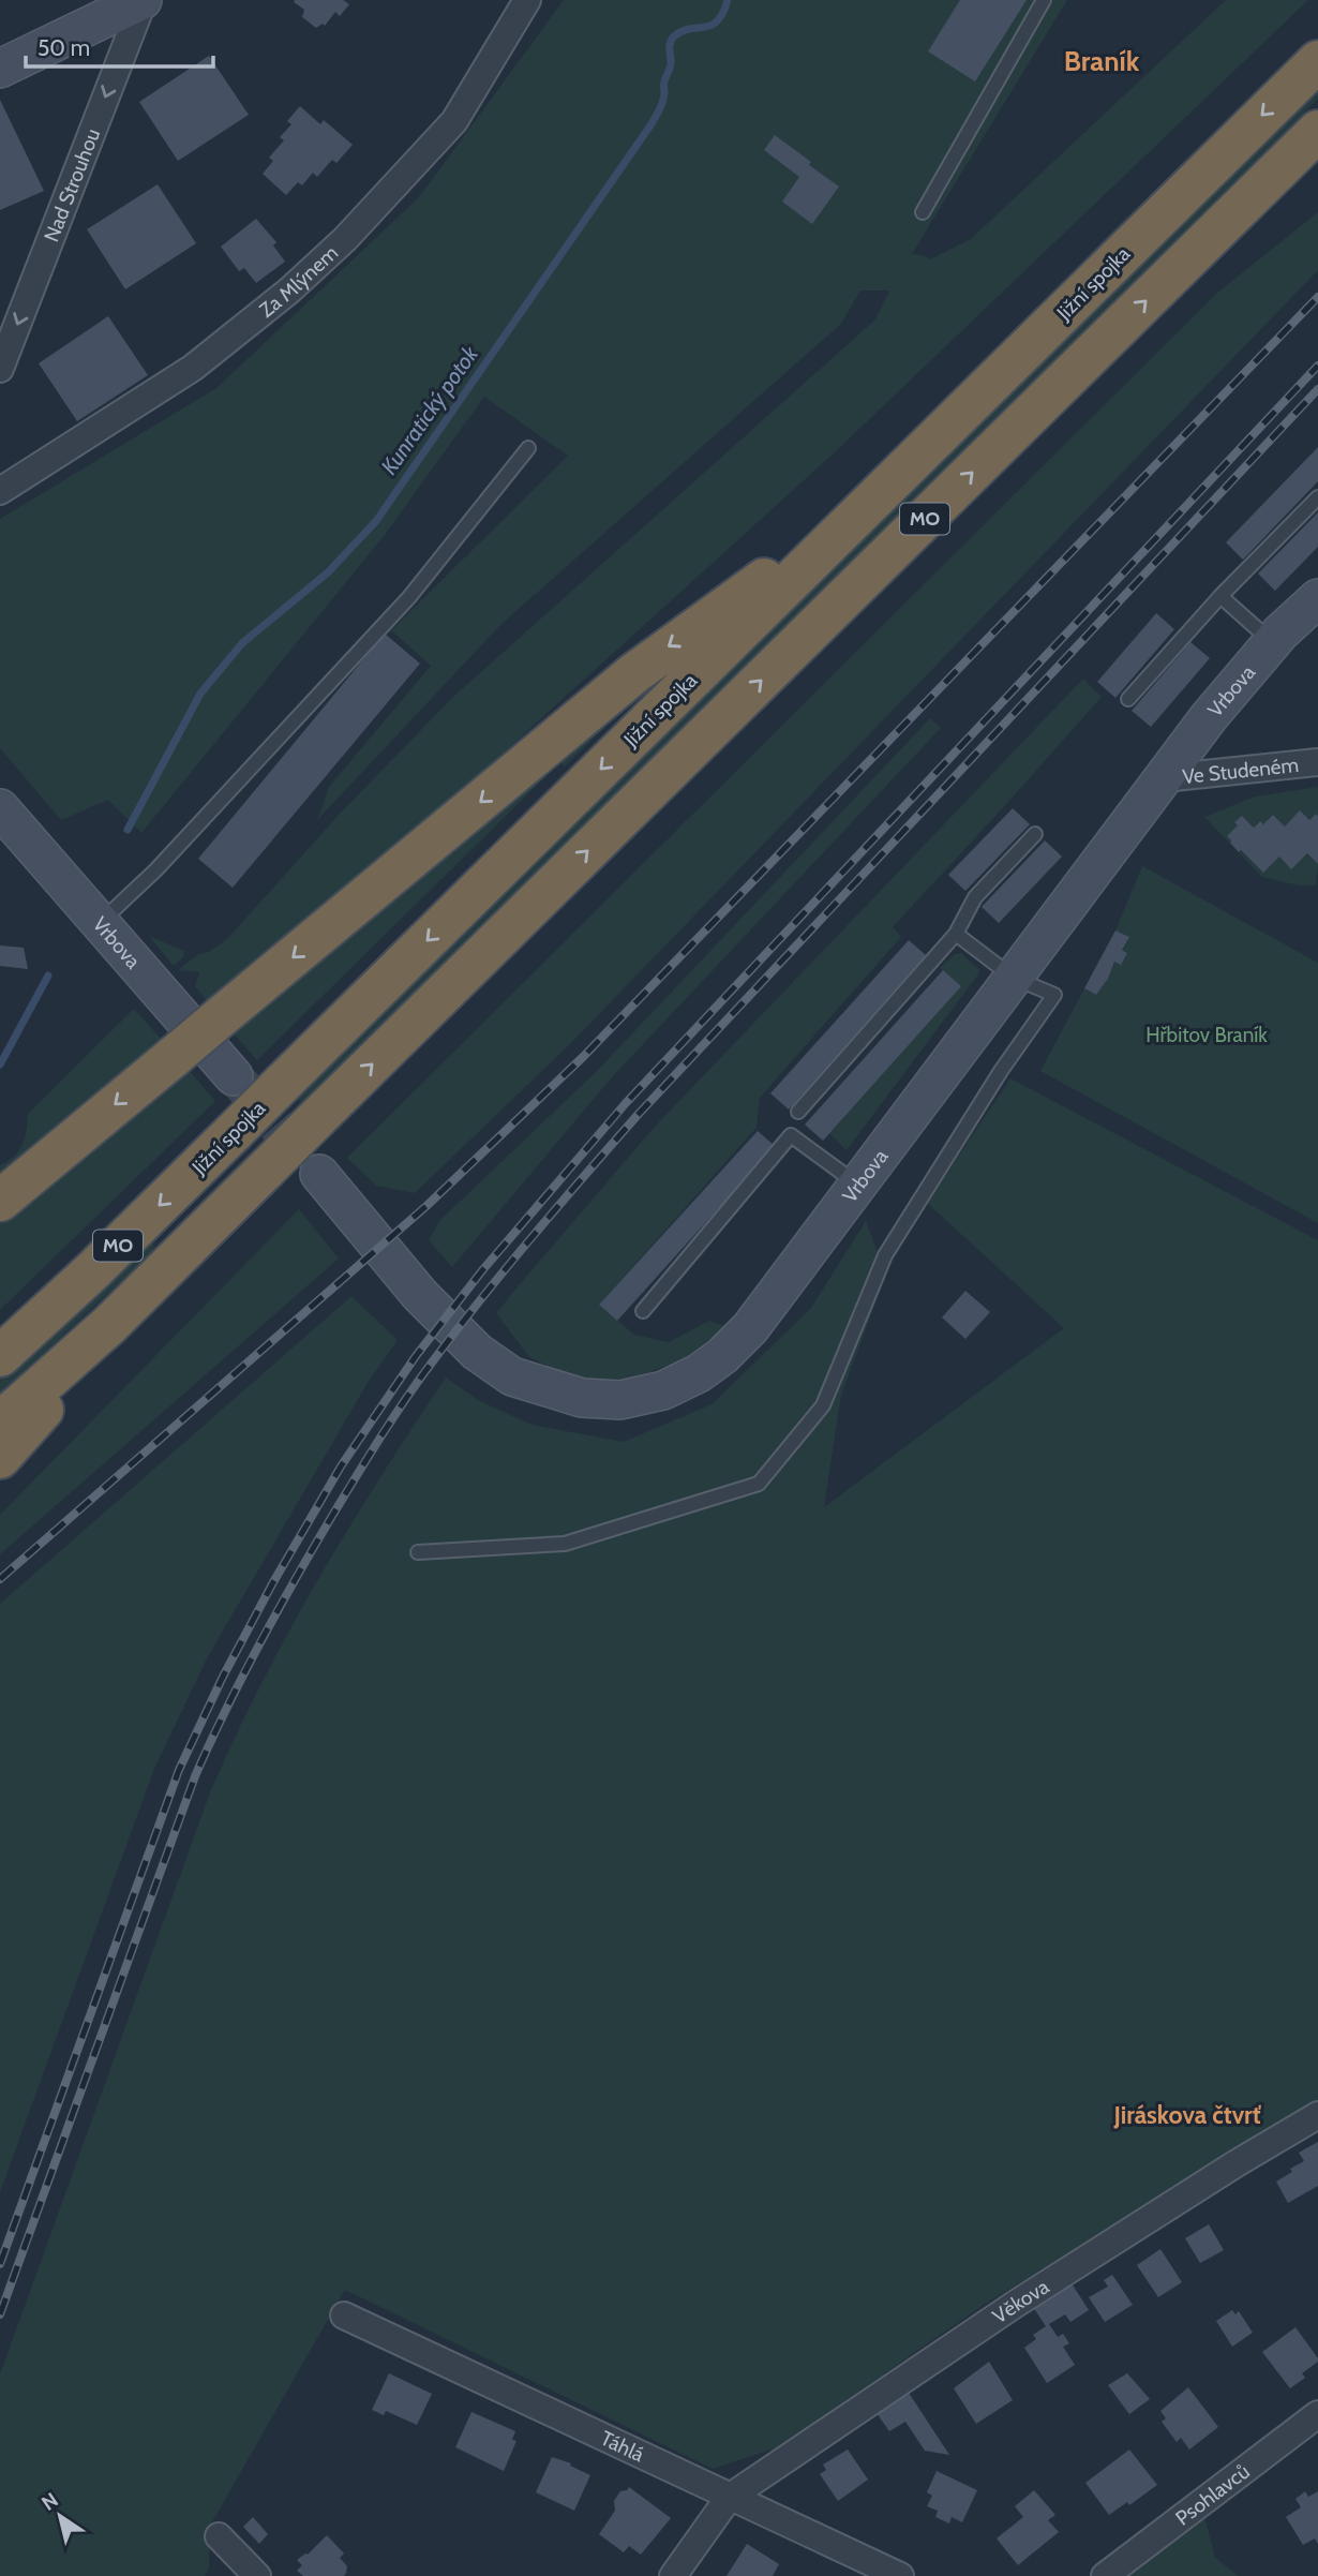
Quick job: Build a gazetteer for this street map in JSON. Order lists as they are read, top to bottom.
{
  "streets": {
    "highway": ["Jižní spojka", "MO"],
    "main road": ["Vrbova"],
    "street": [
      "Nad Strouhou",
      "Za Mlýnem",
      "Ve Studeném",
      "Věkova",
      "Táhlá",
      "Psohlavců"
    ]
  },
  "crossings": [
    ["Vrbova", "Ve Studeném"],
    ["Věkova", "Táhlá"]
  ],
  "one_way": ["Nad Strouhou"],
  "districts": ["Braník", "Jiráskova čtvrť"],
  "water": ["Kunratický potok"],
  "parks": ["Hřbitov Braník"],
  "scale_bar": "50 m",
  "north": "top left"
}
